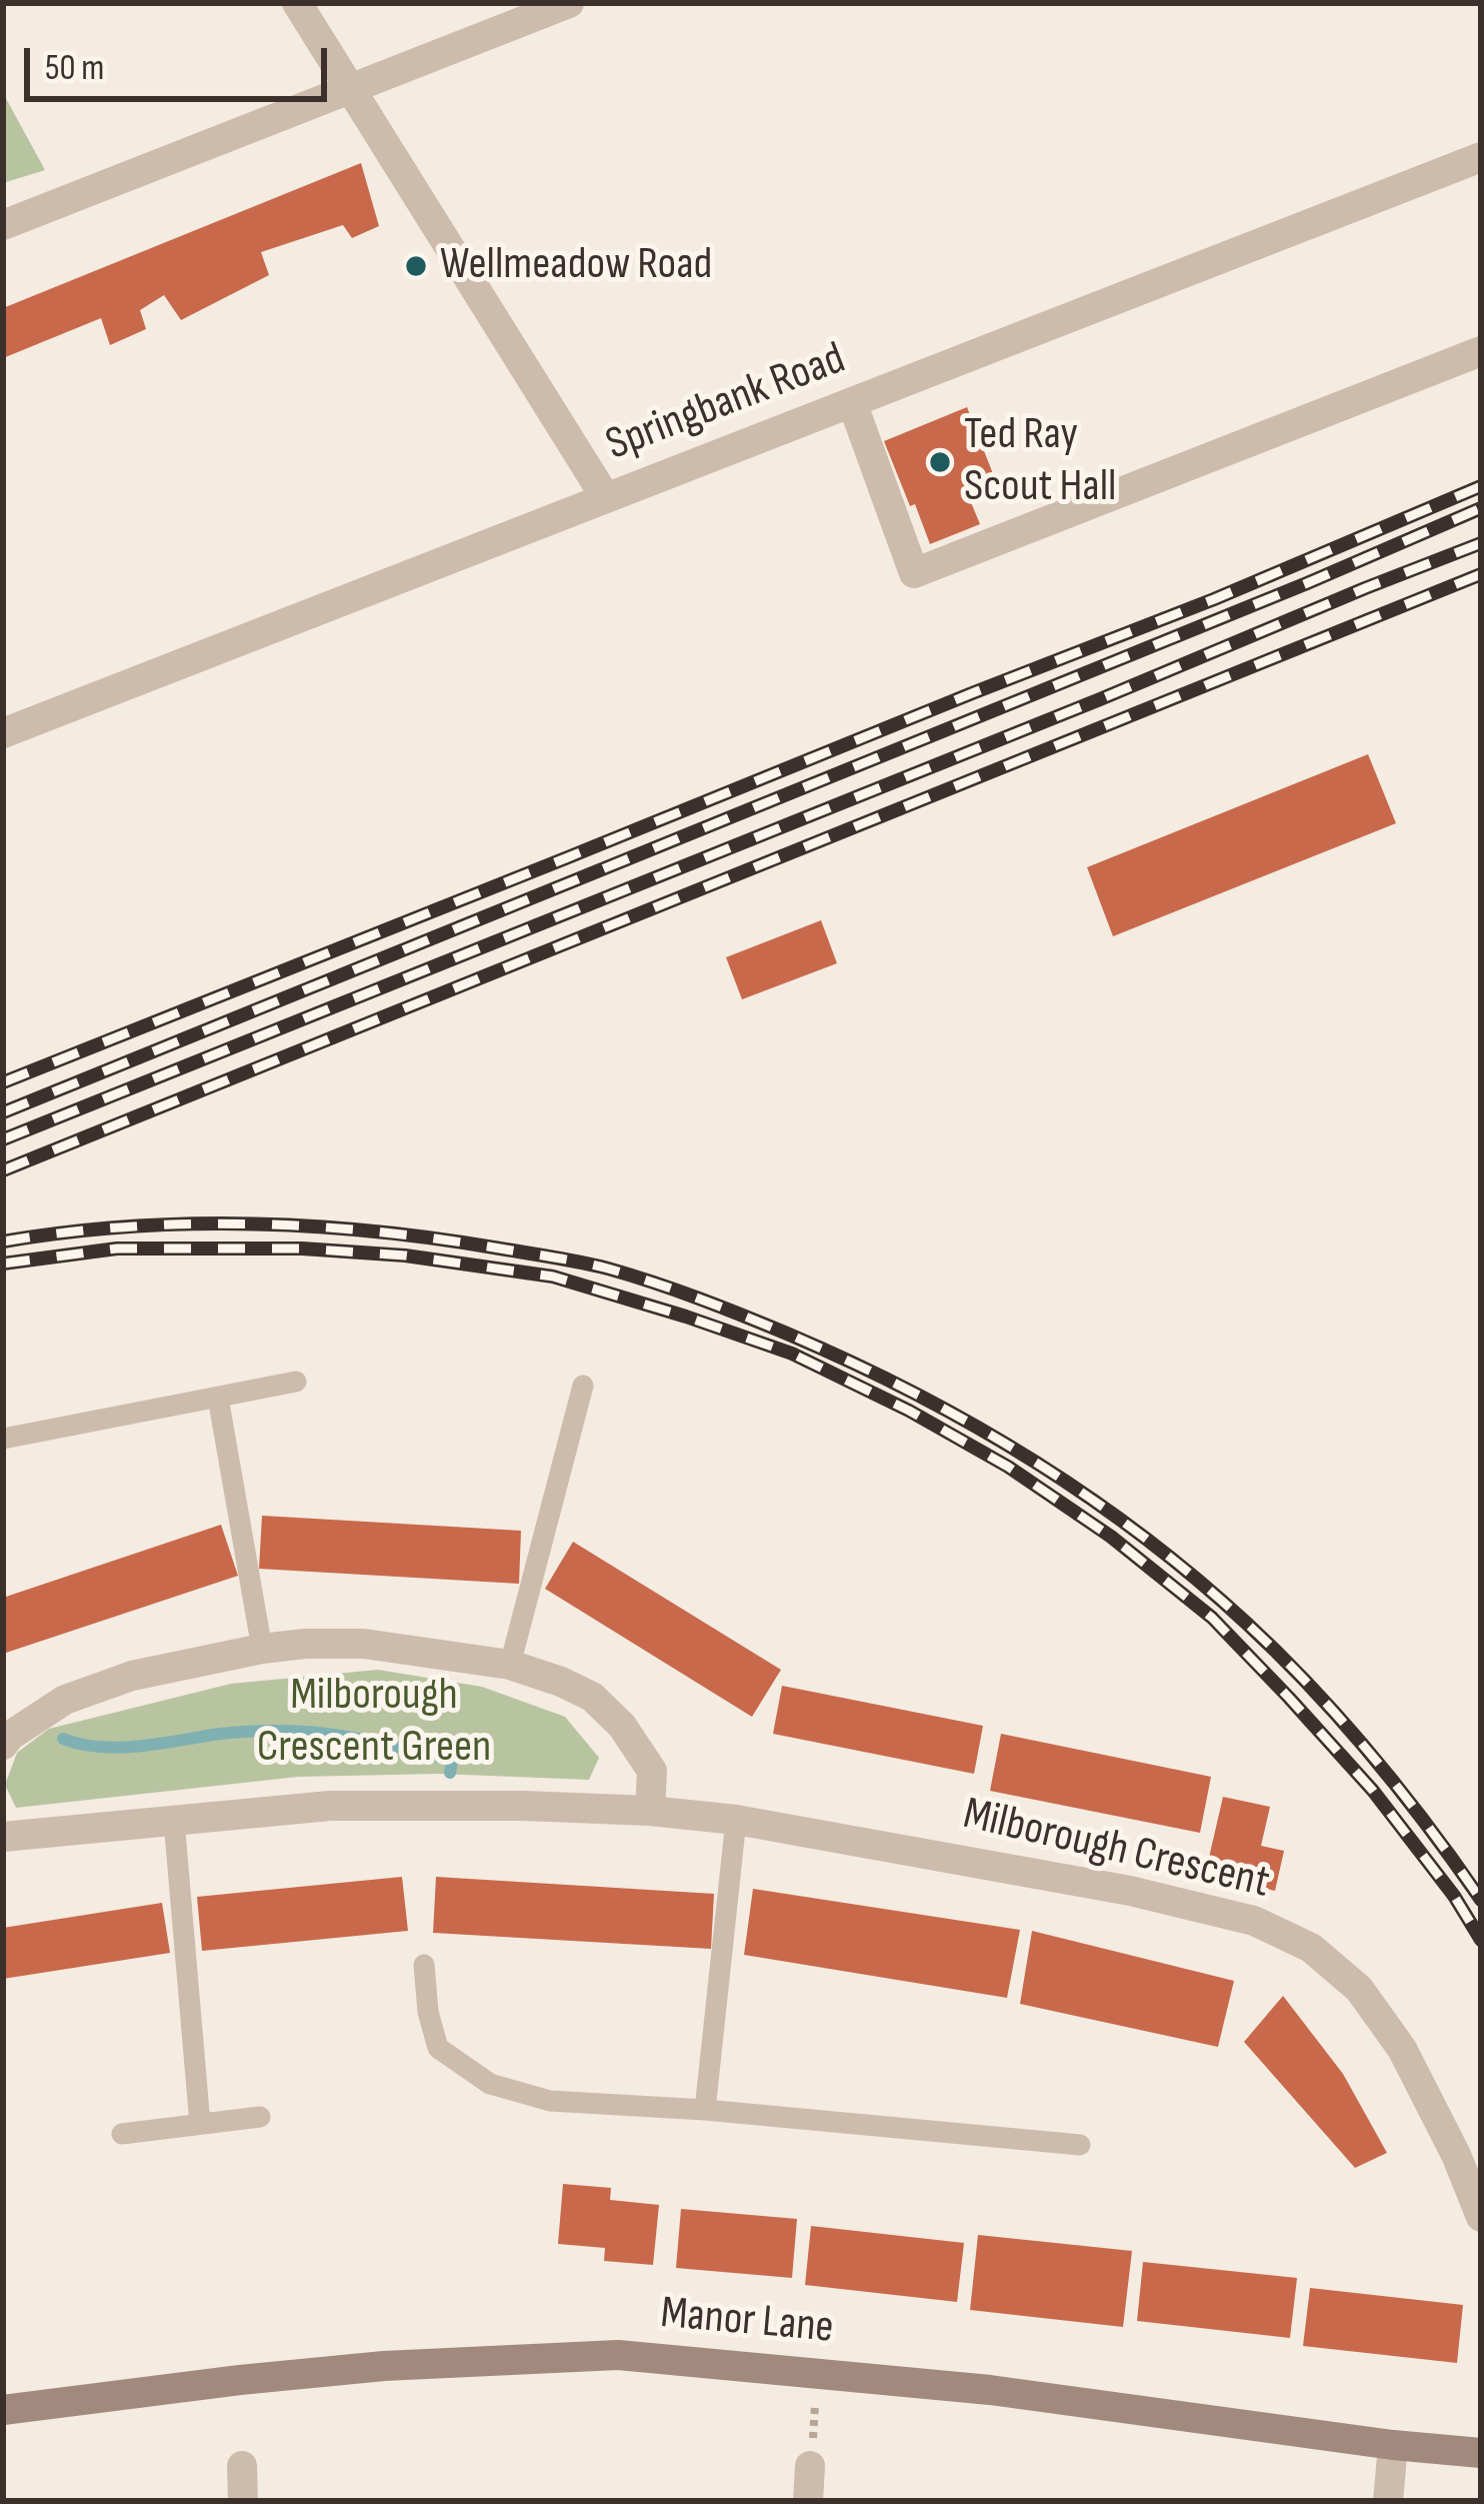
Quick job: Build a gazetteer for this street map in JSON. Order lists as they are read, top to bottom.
{
  "streets": {
    "street": ["Springbank Road", "Milborough Crescent", "Manor Lane"]
  },
  "parks": ["Milborough Crescent Green"],
  "places": ["Wellmeadow Road", "Ted Ray Scout Hall"],
  "scale_bar": "50 m"
}
